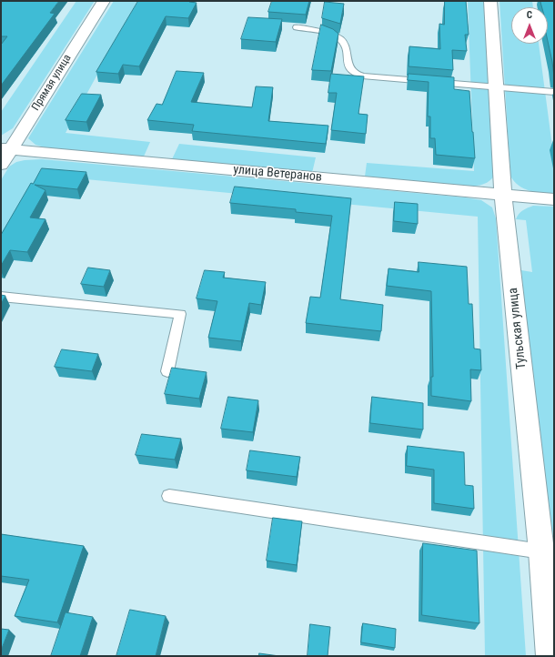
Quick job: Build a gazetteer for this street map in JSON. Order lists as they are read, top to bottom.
{
  "streets": {
    "street": ["Прямая улица", "улица Ветеранов", "Тульская улица"]
  },
  "crossings": [
    ["Прямая улица", "улица Ветеранов"],
    ["улица Ветеранов", "Тульская улица"]
  ],
  "north": "top"
}
